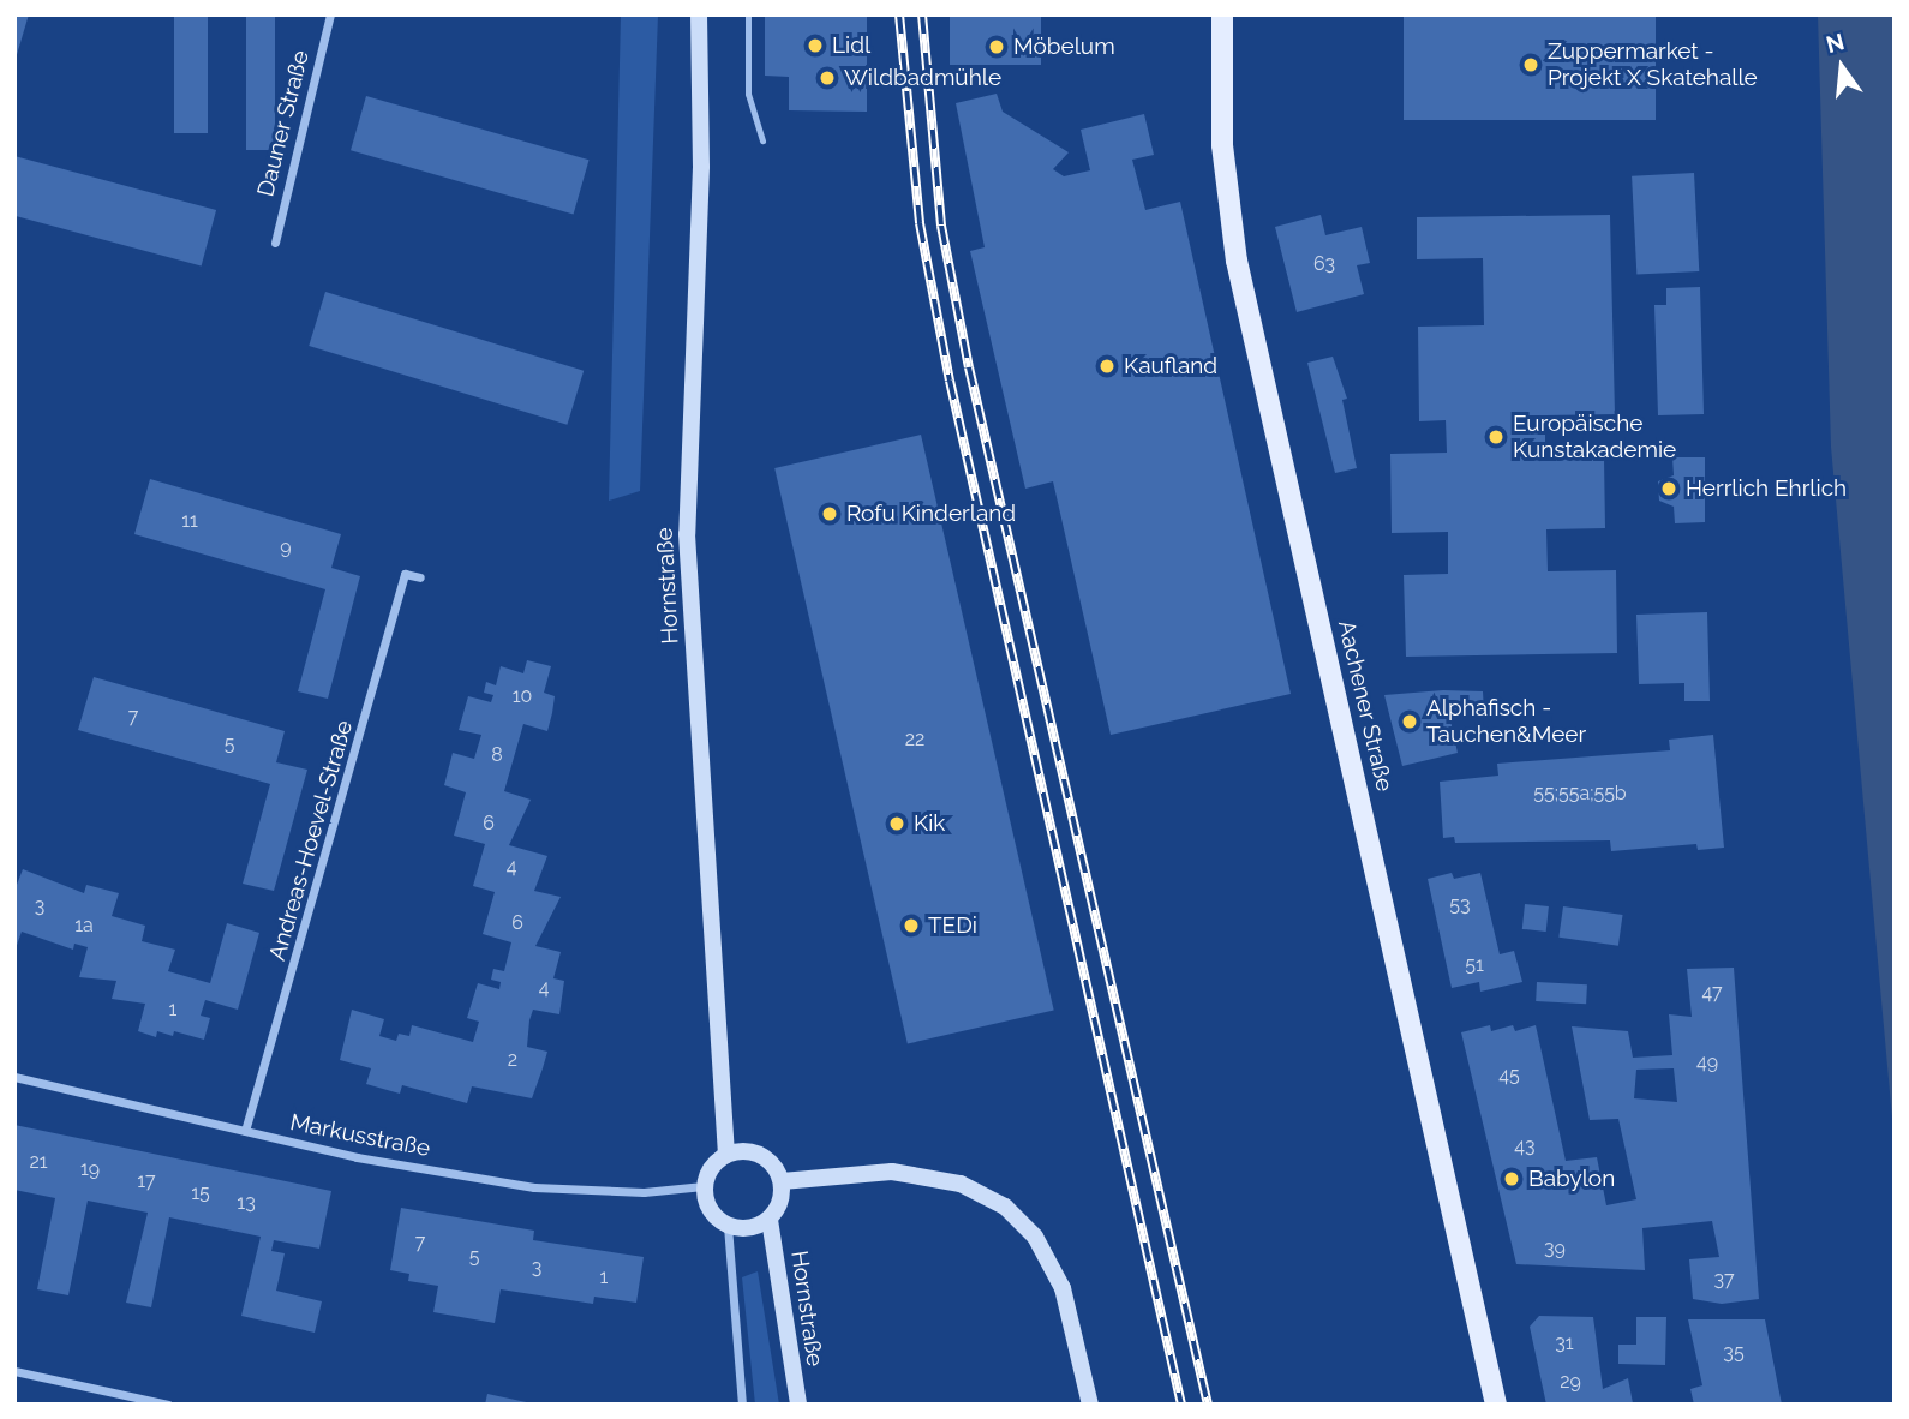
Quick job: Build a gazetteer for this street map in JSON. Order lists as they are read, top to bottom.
{
  "streets": {
    "main road": ["Aachener Straße"],
    "street": [
      "Dauner Straße",
      "Hornstraße",
      "Andreas-Hoevel-Straße",
      "Markusstraße"
    ]
  },
  "crossings": [
    ["Hornstraße", "Markusstraße"],
    ["Andreas-Hoevel-Straße", "Markusstraße"]
  ],
  "places": [
    "Lidl",
    "Möbelum",
    "Zuppermarket - Projekt X Skatehalle",
    "Wildbadmühle",
    "Kaufland",
    "Europäische Kunstakademie",
    "Herrlich Ehrlich",
    "Rofu Kinderland",
    "Alphafisch - Tauchen&Meer",
    "Kik",
    "TEDi",
    "Babylon"
  ],
  "house_numbers": [
    "63",
    "11",
    "9",
    "10",
    "7",
    "22",
    "5",
    "8",
    "55;55a;55b",
    "6",
    "4",
    "53",
    "3",
    "6",
    "1a",
    "51",
    "4",
    "47",
    "1",
    "2",
    "49",
    "45",
    "43",
    "21",
    "19",
    "17",
    "15",
    "13",
    "7",
    "39",
    "5",
    "3",
    "1",
    "37",
    "31",
    "35",
    "29"
  ],
  "north": "top"
}
